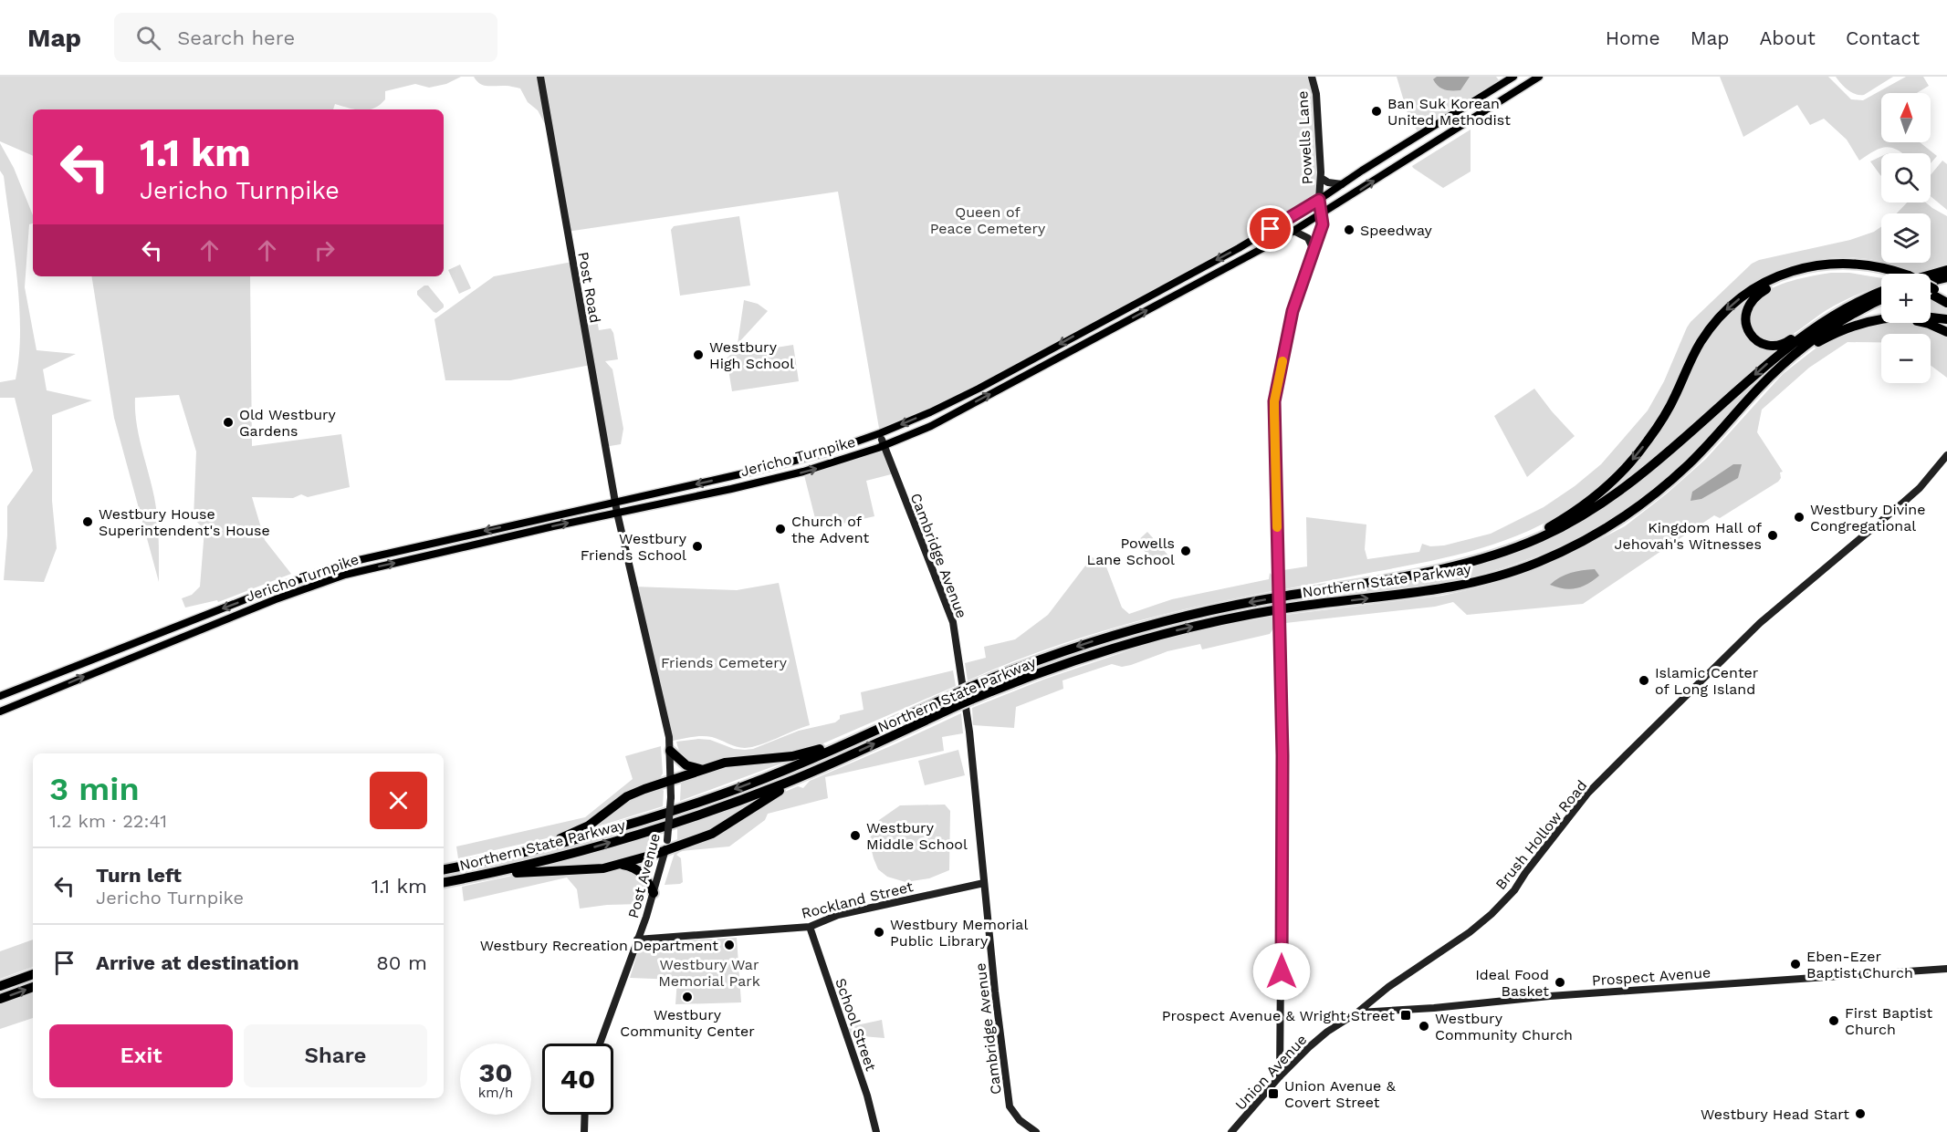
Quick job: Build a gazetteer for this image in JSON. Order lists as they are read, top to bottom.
{
  "streets": {
    "highway": ["Northern State Parkway"],
    "main road": [
      "Powells Lane",
      "Post Road",
      "Jericho Turnpike",
      "Cambridge Avenue",
      "Brush Hollow Road",
      "Post Avenue",
      "Rockland Street",
      "Prospect Avenue",
      "School Street",
      "Union Avenue"
    ]
  },
  "crossings": [
    ["Powells Lane", "Jericho Turnpike"],
    ["Powells Lane", "Union Avenue"],
    ["Post Road", "Jericho Turnpike"],
    ["Post Road", "Post Avenue"],
    ["Jericho Turnpike", "Cambridge Avenue"],
    ["Jericho Turnpike", "Post Avenue"],
    ["Cambridge Avenue", "Rockland Street"],
    ["Brush Hollow Road", "Prospect Avenue"],
    ["Brush Hollow Road", "Union Avenue"],
    ["Post Avenue", "Rockland Street"],
    ["Rockland Street", "School Street"],
    ["Prospect Avenue", "Union Avenue"]
  ],
  "parks": ["Queen of Peace Cemetery", "Friends Cemetery", "Westbury War Memorial Park"],
  "places": {
    "other": [
      "Ban Suk Korean United Methodist",
      "Speedway",
      "Westbury High School",
      "Old Westbury Gardens",
      "Westbury Divine Congregational",
      "Westbury House Superintendent's House",
      "Church of the Advent",
      "Kingdom Hall of Jehovah's Witnesses",
      "Westbury Friends School",
      "Powells Lane School",
      "Islamic Center of Long Island",
      "Westbury Middle School",
      "Westbury Memorial Public Library",
      "Westbury Recreation Department",
      "Eben-Ezer Baptist Church",
      "Ideal Food Basket",
      "Westbury Community Center",
      "First Baptist Church",
      "Westbury Community Church",
      "Westbury Head Start"
    ],
    "transit": ["Prospect Avenue & Wright Street", "Union Avenue & Covert Street"]
  },
  "north": "top",
  "page": {
    "header": "Map",
    "search": "Search here",
    "nav": [
      "Home",
      "Map",
      "About",
      "Contact"
    ],
    "map_buttons": ["+", "−"],
    "turn": ["1.1 km", "Jericho Turnpike"],
    "heading": ["3 min", "1.2 km · 22:41"],
    "list": [
      {
        "name": "Turn left",
        "note": "Jericho Turnpike",
        "value": "1.1 km"
      },
      {
        "name": "Arrive at destination",
        "value": "80 m"
      }
    ],
    "buttons": ["Exit", "Share"],
    "speed": "30 km/h",
    "limit": "40"
  }
}
